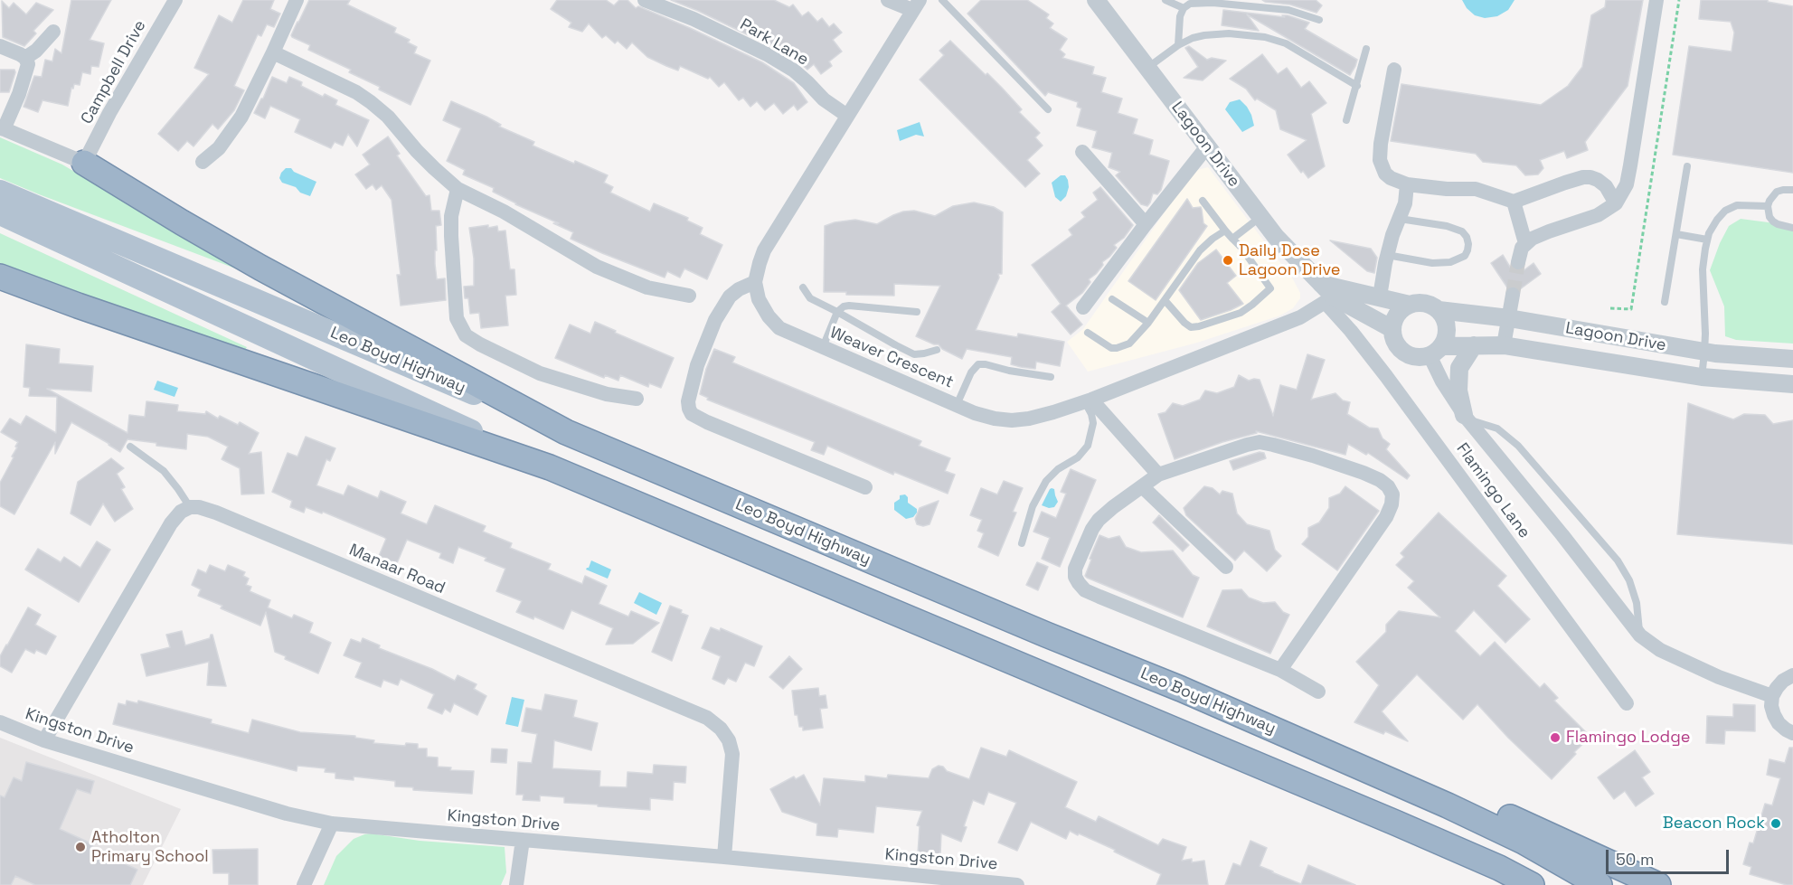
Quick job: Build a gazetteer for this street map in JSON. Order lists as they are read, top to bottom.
{
  "streets": {
    "highway": ["Leo Boyd Highway"],
    "street": [
      "Park Lane",
      "Campbell Drive",
      "Lagoon Drive",
      "Weaver Crescent",
      "Flamingo Lane",
      "Manaar Road",
      "Kingston Drive"
    ]
  },
  "crossings": [
    ["Park Lane", "Weaver Crescent"],
    ["Lagoon Drive", "Weaver Crescent"],
    ["Lagoon Drive", "Flamingo Lane"],
    ["Weaver Crescent", "Flamingo Lane"],
    ["Manaar Road", "Kingston Drive"]
  ],
  "places": [
    "Daily Dose Lagoon Drive",
    "Flamingo Lodge",
    "Beacon Rock",
    "Atholton Primary School"
  ],
  "scale_bar": "50 m"
}
